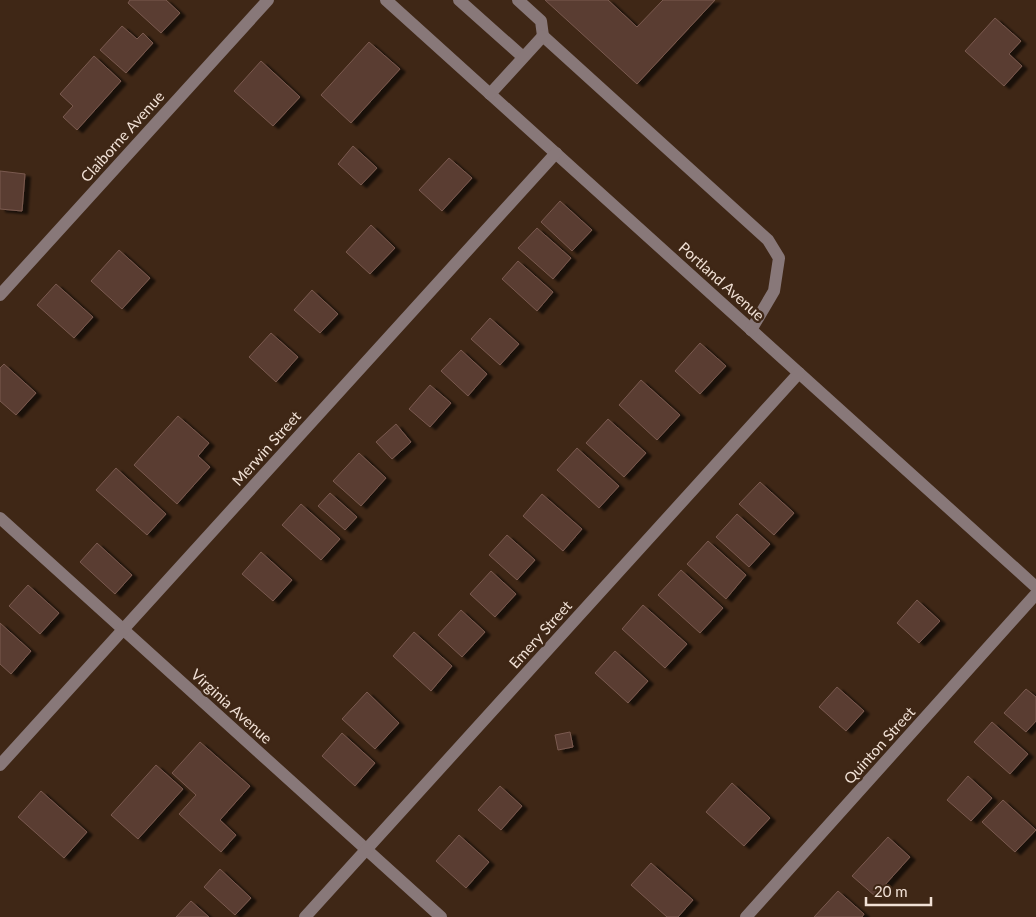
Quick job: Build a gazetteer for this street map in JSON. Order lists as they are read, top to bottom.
{
  "streets": {
    "street": [
      "Claiborne Avenue",
      "Portland Avenue",
      "Merwin Street",
      "Emery Street",
      "Virginia Avenue",
      "Quinton Street"
    ]
  },
  "crossings": [
    ["Portland Avenue", "Merwin Street"],
    ["Portland Avenue", "Emery Street"],
    ["Merwin Street", "Virginia Avenue"],
    ["Emery Street", "Virginia Avenue"]
  ],
  "scale_bar": "20 m"
}
